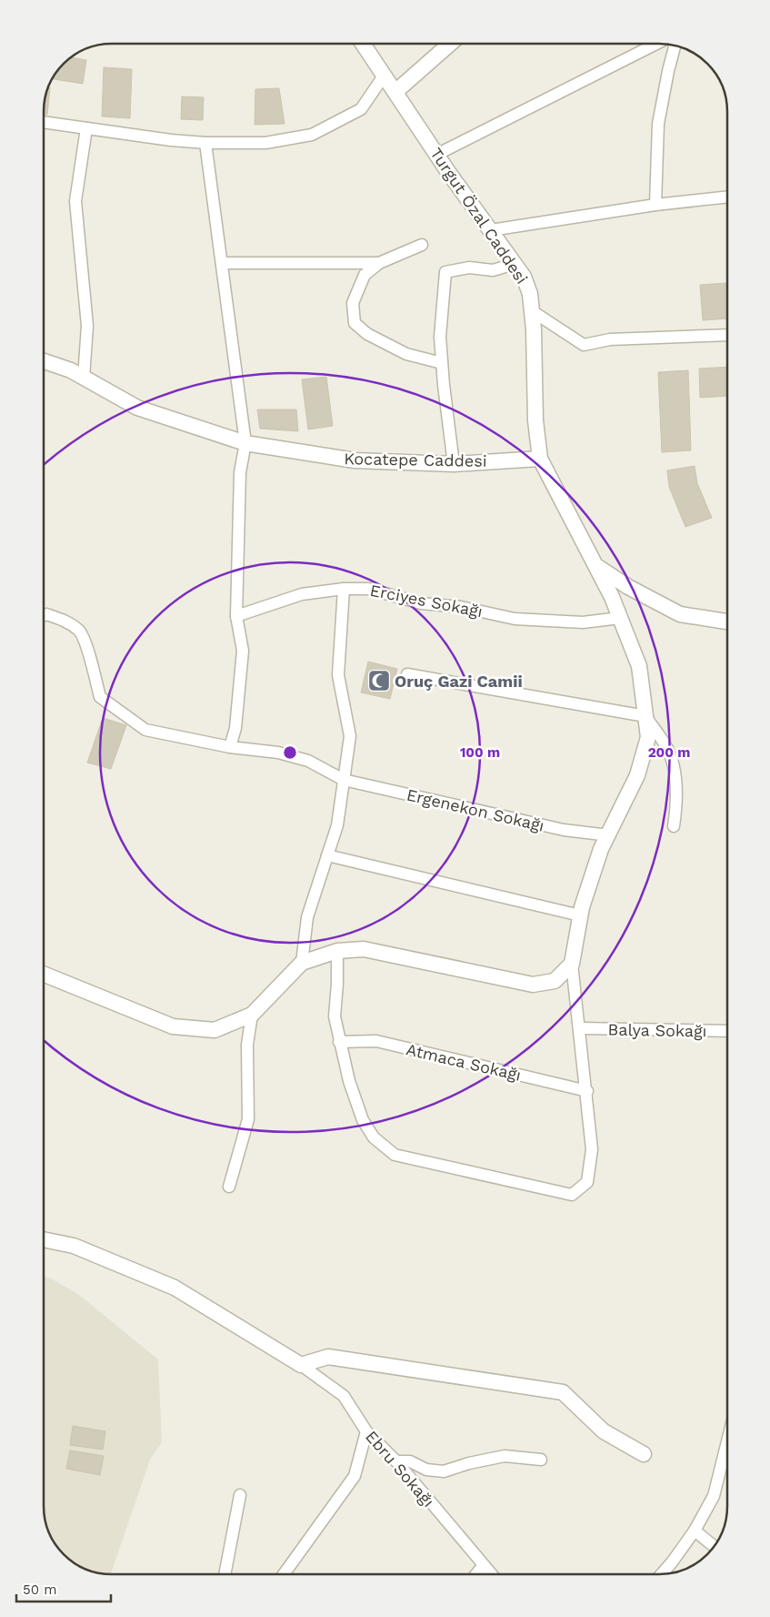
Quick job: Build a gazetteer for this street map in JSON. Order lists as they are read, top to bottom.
{
  "streets": {
    "street": [
      "Turgut Özal Caddesi",
      "Kocatepe Caddesi",
      "Erciyes Sokağı",
      "Ergenekon Sokağı",
      "Balya Sokağı",
      "Atmaca Sokağı",
      "Ebru Sokağı"
    ]
  },
  "crossings": [
    ["Turgut Özal Caddesi", "Kocatepe Caddesi"],
    ["Turgut Özal Caddesi", "Erciyes Sokağı"],
    ["Turgut Özal Caddesi", "Ergenekon Sokağı"]
  ],
  "places": {
    "mosque": ["Oruç Gazi Camii"]
  },
  "scale_bar": "50 m",
  "rings": ["100 m", "200 m"]
}
